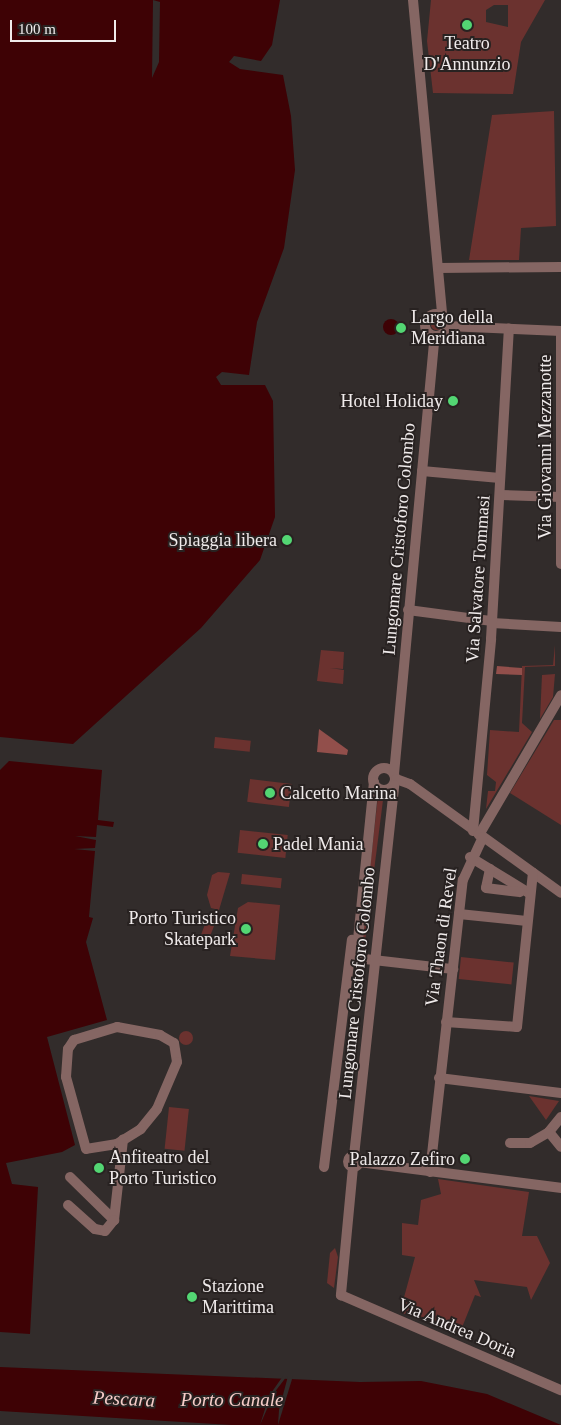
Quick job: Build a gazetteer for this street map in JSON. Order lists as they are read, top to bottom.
{
  "streets": {
    "street": [
      "Via Giovanni Mezzanotte",
      "Lungomare Cristoforo Colombo",
      "Via Salvatore Tommasi",
      "Via Thaon di Revel",
      "Via Andrea Doria"
    ]
  },
  "crossings": [
    ["Lungomare Cristoforo Colombo", "Via Andrea Doria"],
    ["Via Salvatore Tommasi", "Via Thaon di Revel"]
  ],
  "water": ["Pescara", "Porto Canale"],
  "places": [
    "Teatro D'Annunzio",
    "Largo della Meridiana",
    "Hotel Holiday",
    "Spiaggia libera",
    "Calcetto Marina",
    "Padel Mania",
    "Porto Turistico Skatepark",
    "Palazzo Zefiro",
    "Anfiteatro del Porto Turistico",
    "Stazione Marittima"
  ],
  "scale_bar": "100 m"
}
